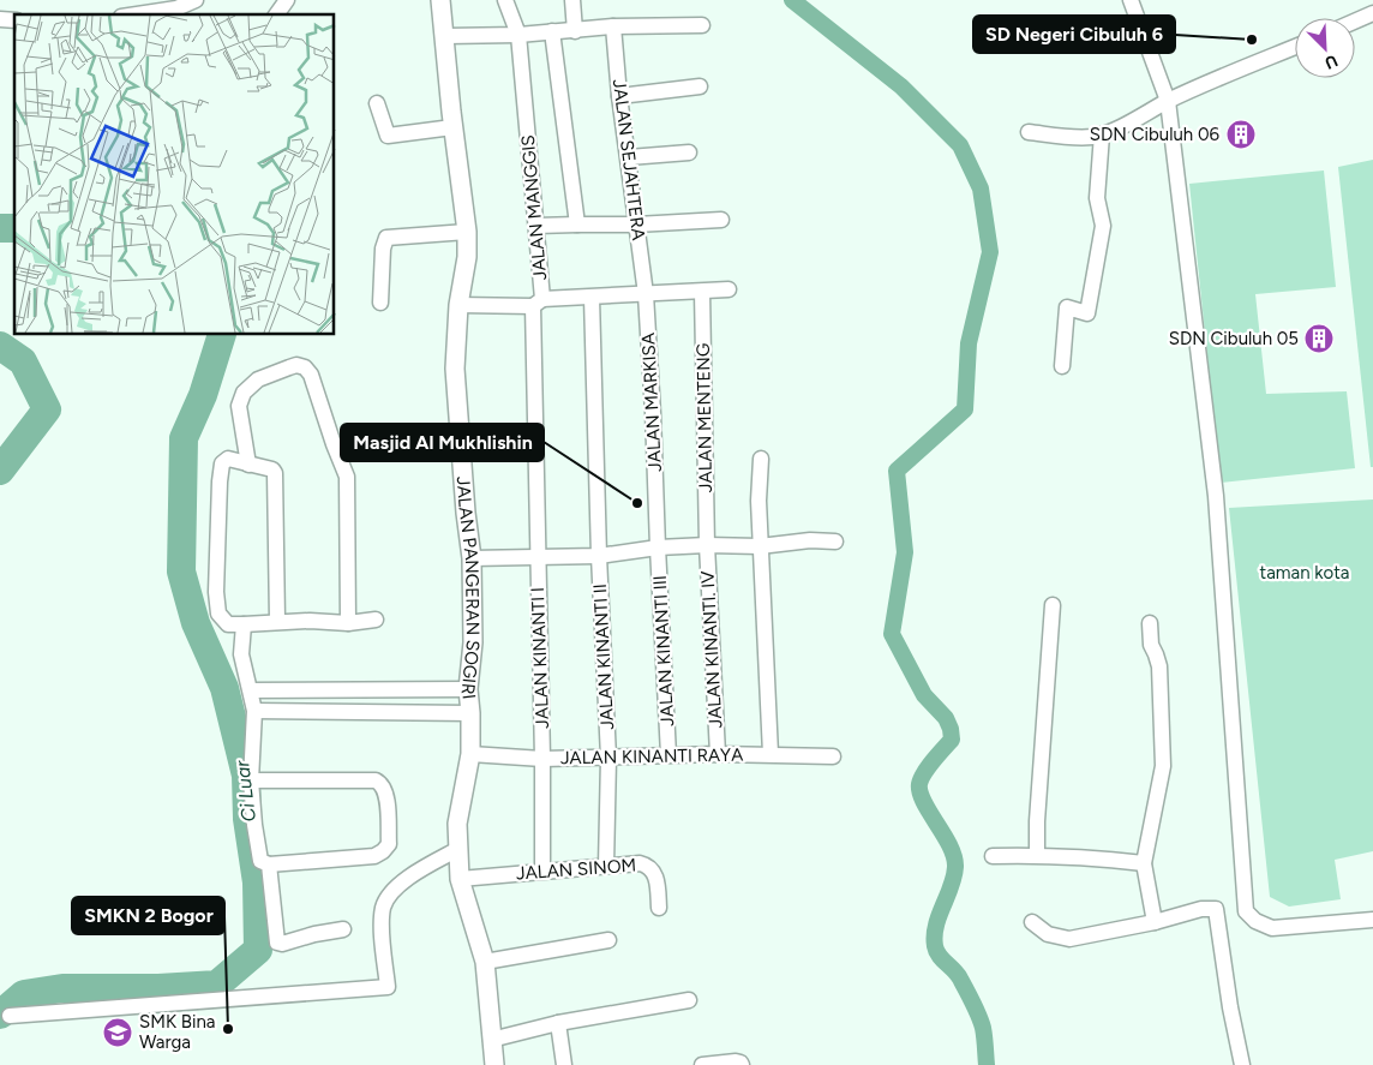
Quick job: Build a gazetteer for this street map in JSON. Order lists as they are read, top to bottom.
{
  "streets": {
    "street": [
      "JALAN SEJAHTERA",
      "JALAN MANGGIS",
      "JALAN MARKISA",
      "JALAN MENTENG",
      "JALAN PANGERAN SOGIRI",
      "JALAN KINANTI. IV",
      "JALAN KINANTI III",
      "JALAN KINANTI II",
      "JALAN KINANTI I",
      "JALAN KINANTI RAYA",
      "JALAN SINOM"
    ]
  },
  "crossings": [
    ["JALAN SEJAHTERA", "JALAN MARKISA"],
    ["JALAN MANGGIS", "JALAN KINANTI I"],
    ["JALAN MARKISA", "JALAN KINANTI III"],
    ["JALAN MENTENG", "JALAN KINANTI. IV"],
    ["JALAN PANGERAN SOGIRI", "JALAN KINANTI RAYA"],
    ["JALAN PANGERAN SOGIRI", "JALAN SINOM"],
    ["JALAN KINANTI. IV", "JALAN KINANTI RAYA"],
    ["JALAN KINANTI III", "JALAN KINANTI RAYA"],
    ["JALAN KINANTI II", "JALAN KINANTI RAYA"],
    ["JALAN KINANTI II", "JALAN SINOM"],
    ["JALAN KINANTI I", "JALAN KINANTI RAYA"],
    ["JALAN KINANTI I", "JALAN SINOM"]
  ],
  "water": ["Ci Luar"],
  "parks": ["taman kota"],
  "places": {
    "other": ["SD Negeri Cibuluh 6", "Masjid Al Mukhlishin", "SMKN 2 Bogor"],
    "building": ["SDN Cibuluh 06", "SDN Cibuluh 05"],
    "school or university": ["SMK Bina Warga"]
  },
  "north": "bottom right"
}
